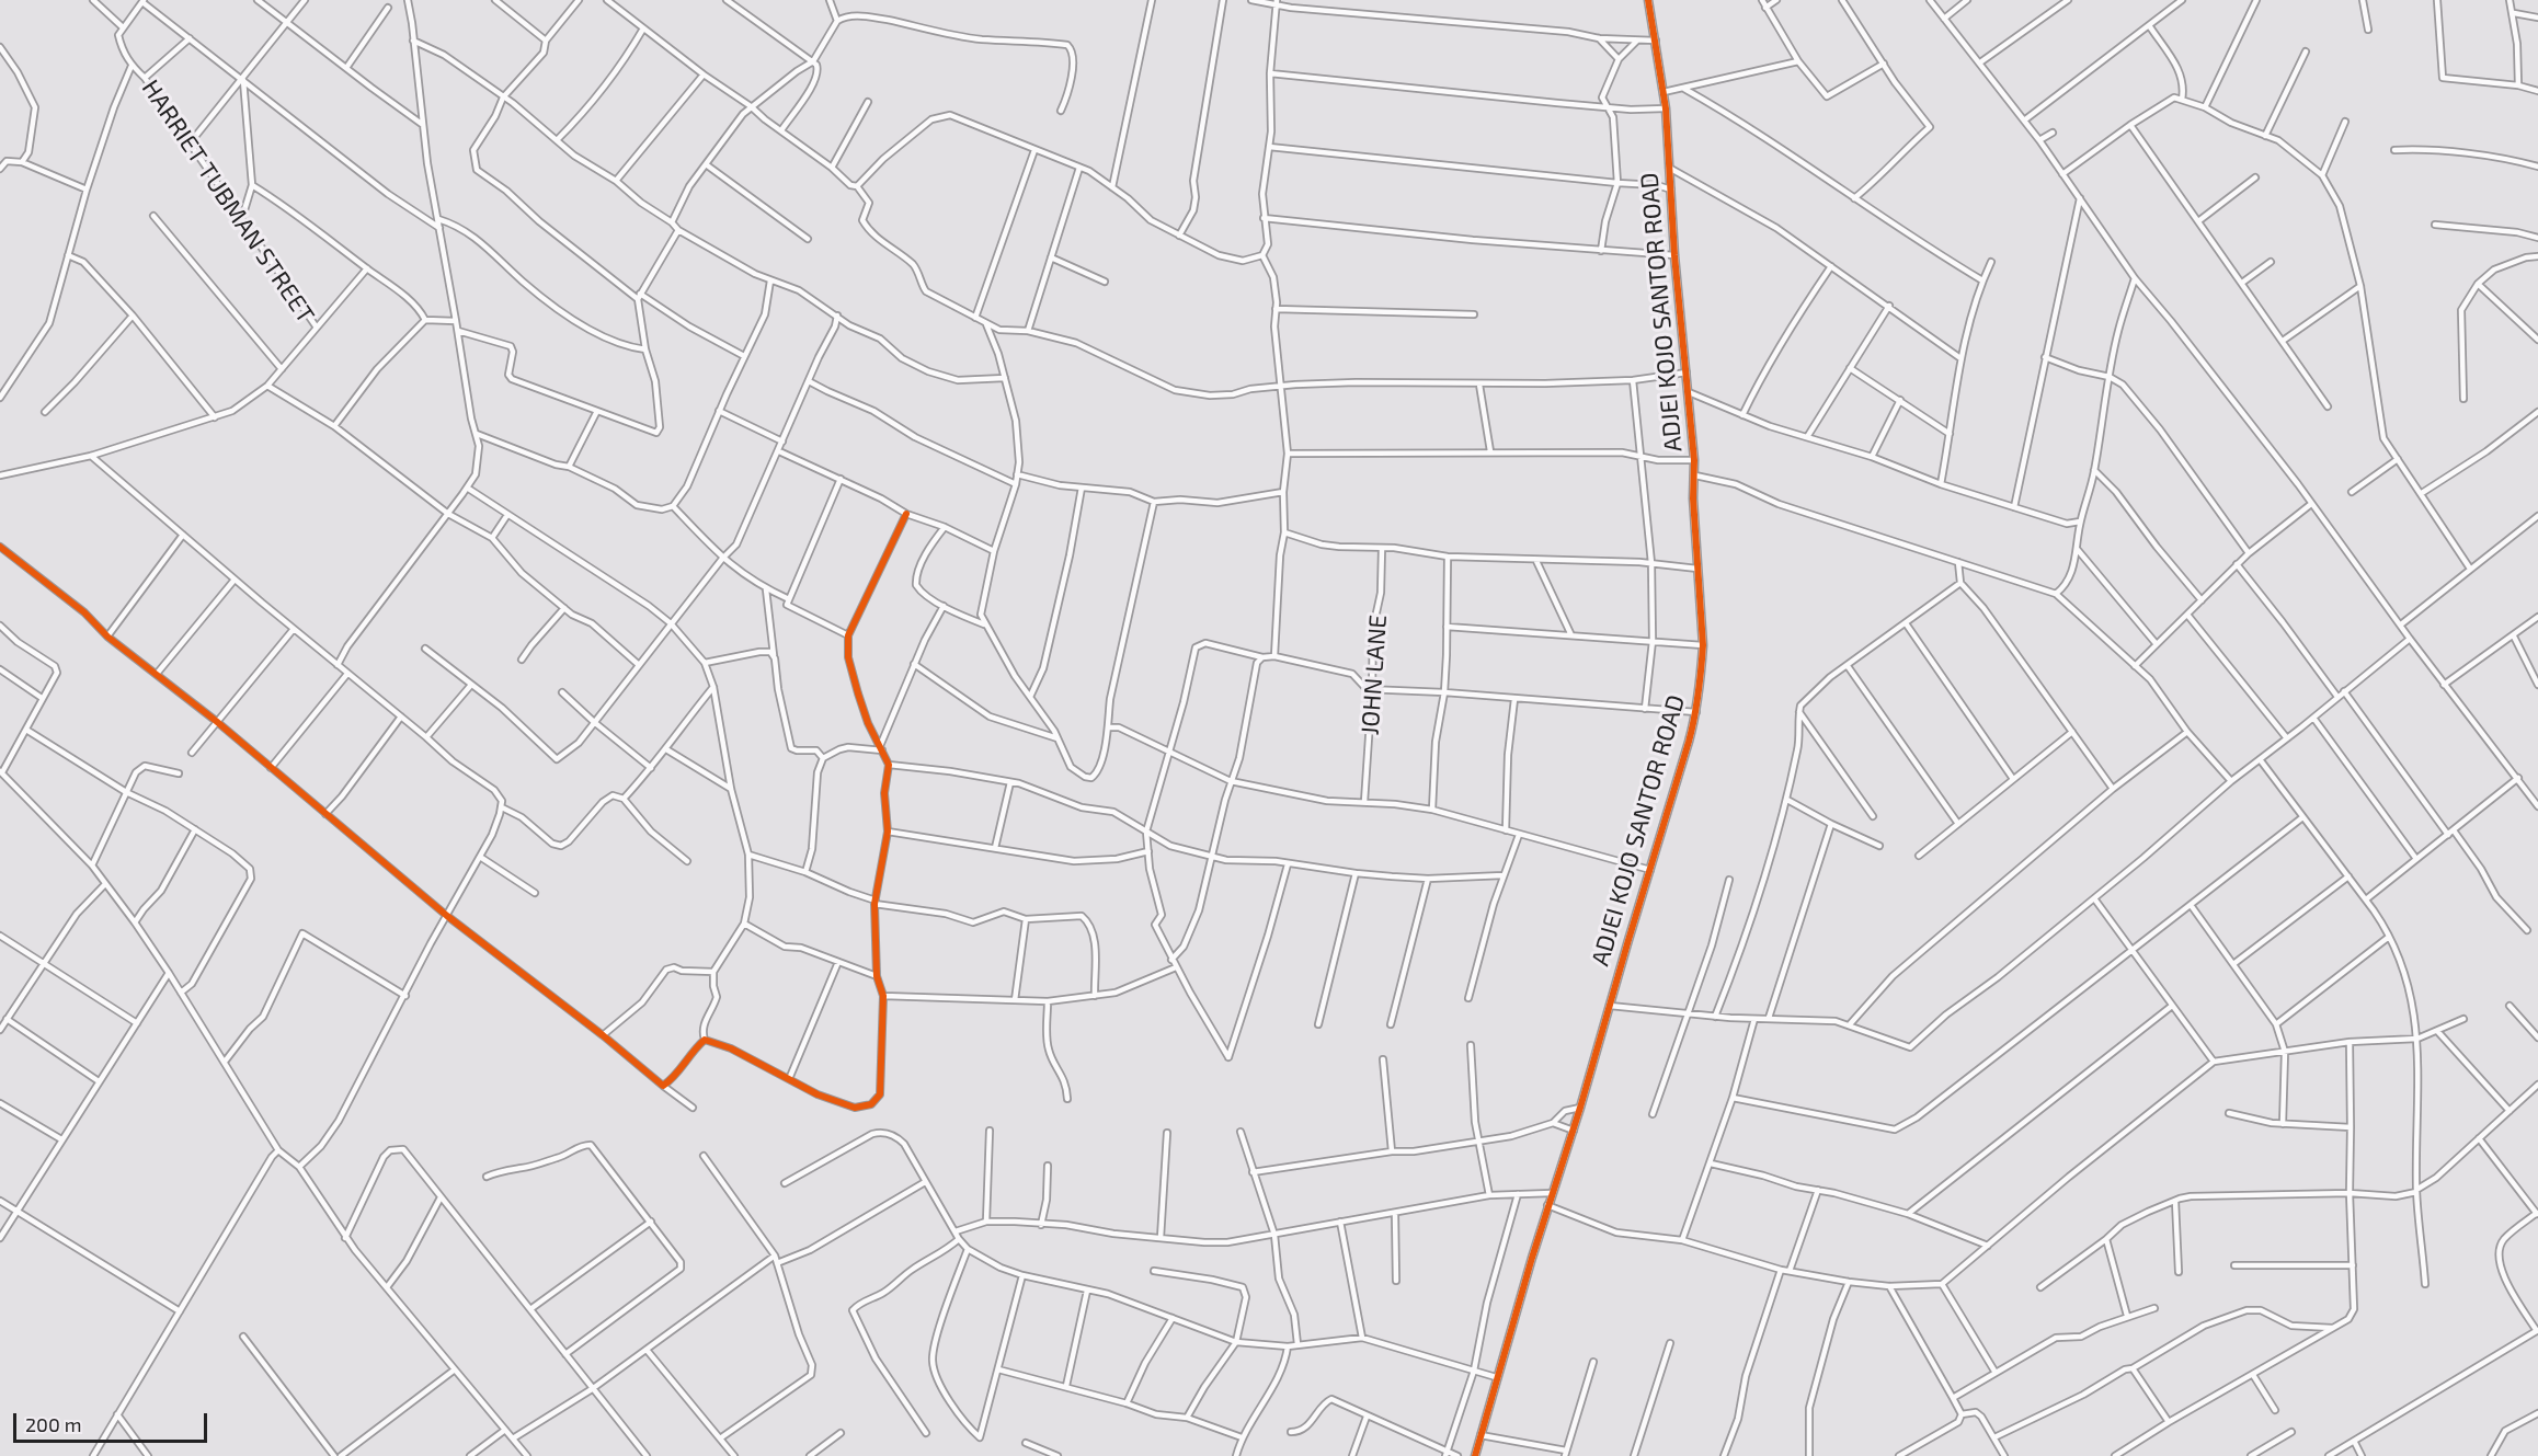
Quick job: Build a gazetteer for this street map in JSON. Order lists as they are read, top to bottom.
{
  "streets": {
    "street": ["HARRIET TUBMAN STREET", "ADJEI KOJO SANTOR ROAD", "JOHN LANE"]
  },
  "scale_bar": "200 m"
}
